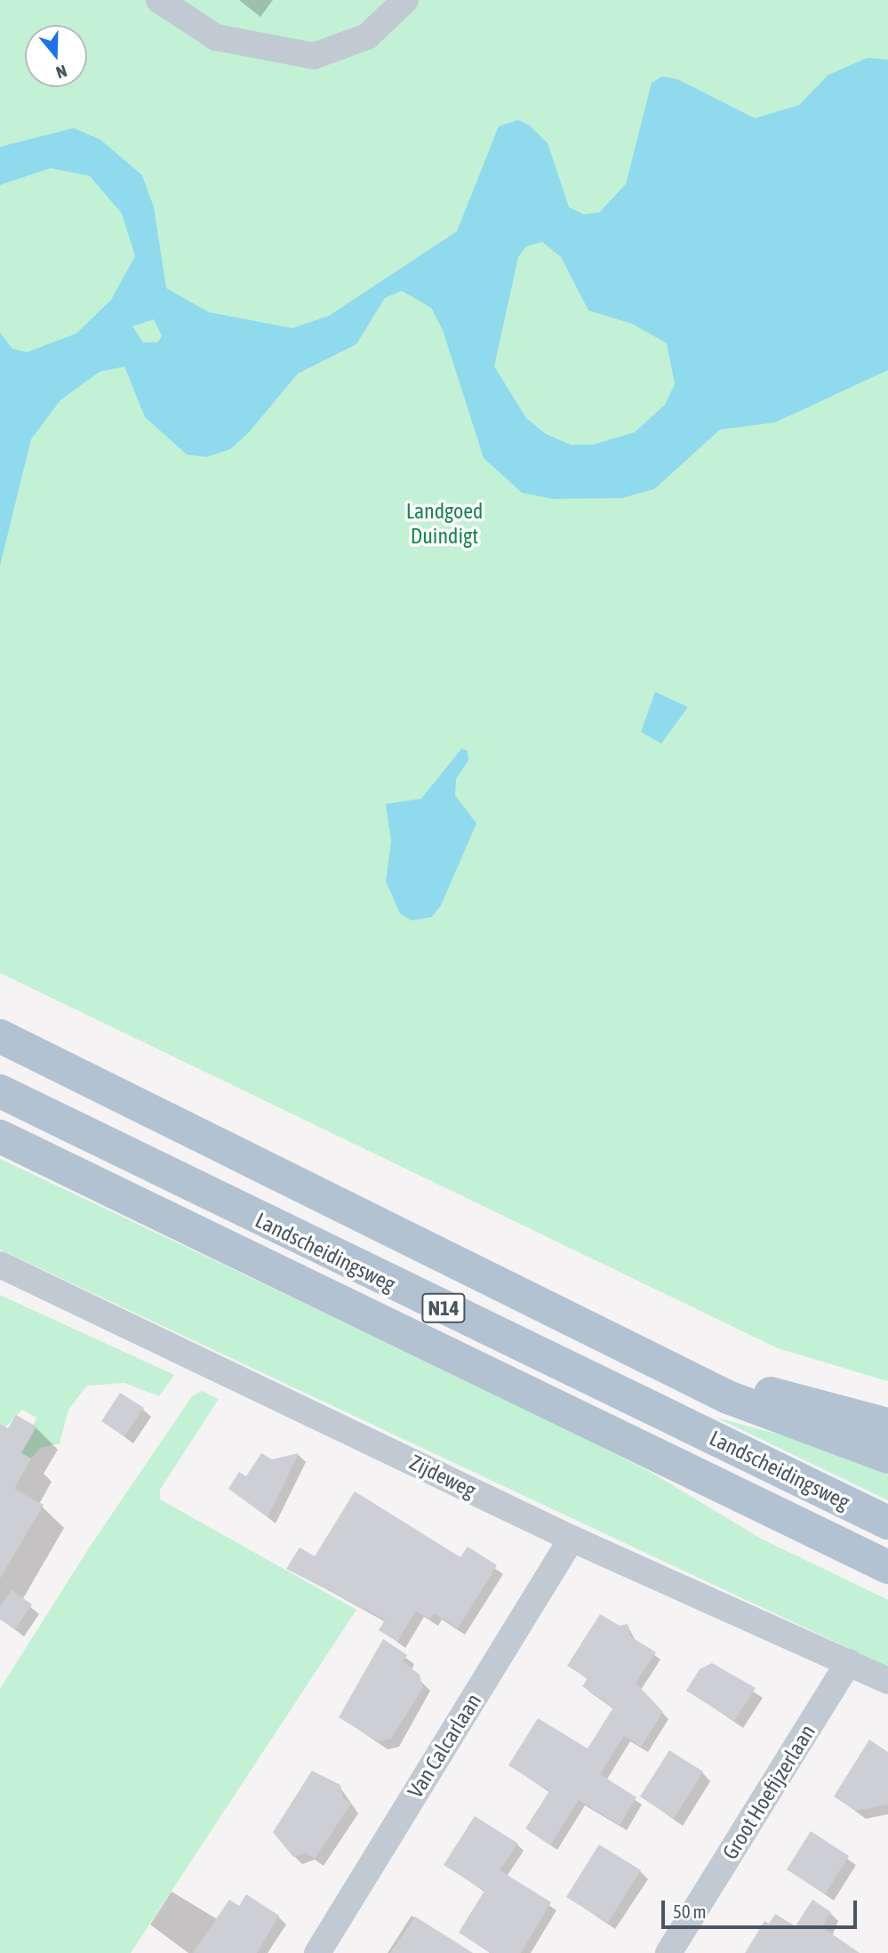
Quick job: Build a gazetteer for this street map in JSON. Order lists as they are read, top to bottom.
{
  "streets": {
    "main road": ["Landscheidingsweg", "N14"],
    "street": ["Zijdeweg", "Van Calcarlaan", "Groot Hoefijzerlaan"]
  },
  "crossings": [
    ["Zijdeweg", "Van Calcarlaan"],
    ["Zijdeweg", "Groot Hoefijzerlaan"]
  ],
  "parks": ["Landgoed Duindigt"],
  "scale_bar": "50 m",
  "north": "bottom"
}
